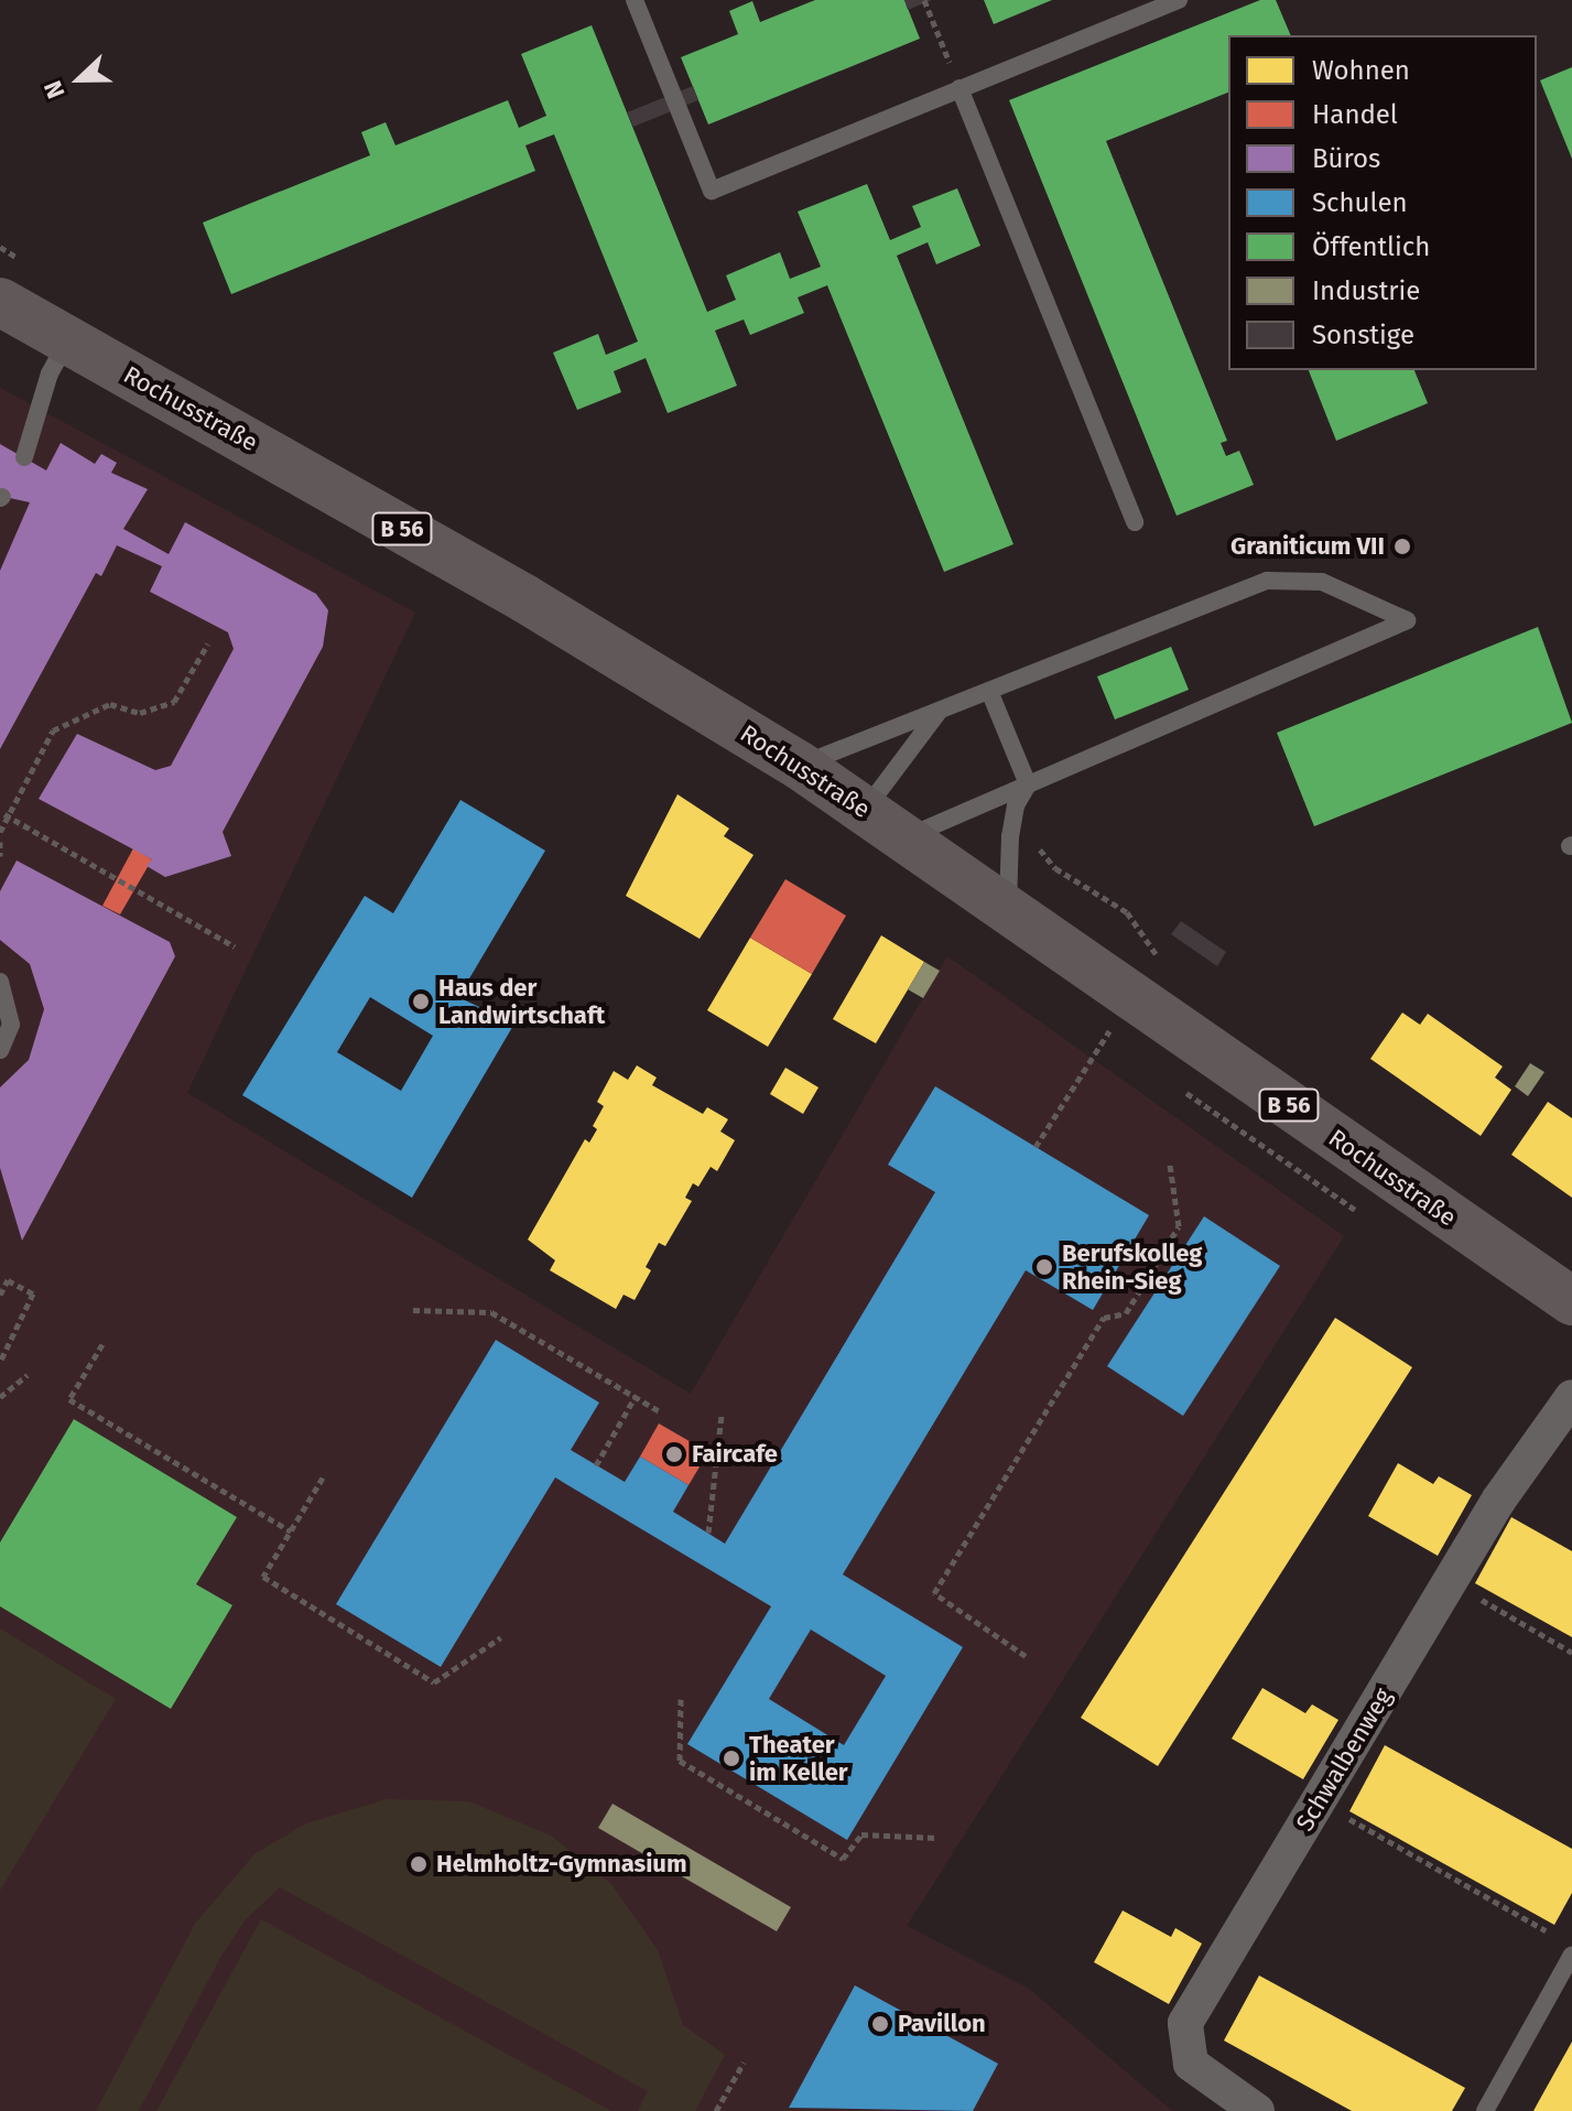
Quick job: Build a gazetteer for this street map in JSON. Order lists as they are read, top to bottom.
{
  "streets": {
    "main road": ["Rochusstraße", "B 56"],
    "street": ["Schwalbenweg"]
  },
  "places": [
    "Graniticum VII",
    "Haus der Landwirtschaft",
    "Berufskolleg Rhein-Sieg",
    "Faircafe",
    "Theater im Keller",
    "Helmholtz-Gymnasium",
    "Pavillon"
  ],
  "legend": [
    "Wohnen",
    "Handel",
    "Büros",
    "Schulen",
    "Öffentlich",
    "Industrie",
    "Sonstige"
  ],
  "north": "left"
}
